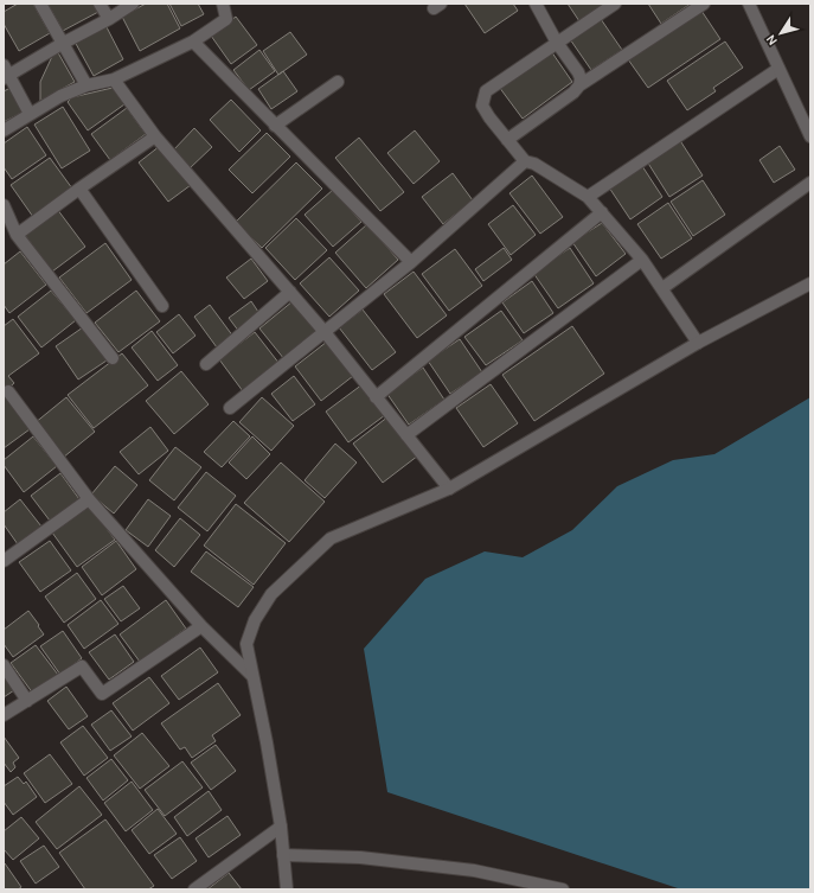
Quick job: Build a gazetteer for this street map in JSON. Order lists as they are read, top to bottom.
{
  "north": "bottom left"
}
